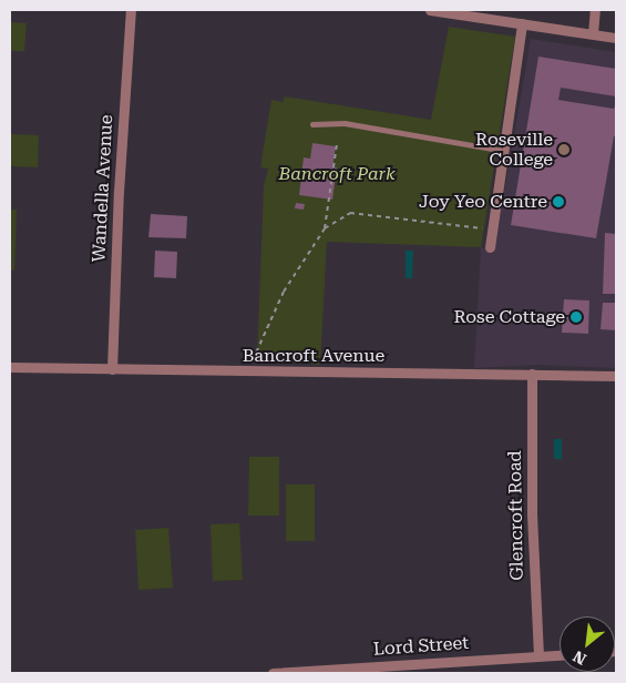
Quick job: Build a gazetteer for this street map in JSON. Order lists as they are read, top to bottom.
{
  "streets": {
    "street": [
      "Wandella Avenue",
      "Bancroft Avenue",
      "Glencroft Road",
      "Lord Street"
    ]
  },
  "crossings": [
    ["Wandella Avenue", "Bancroft Avenue"],
    ["Bancroft Avenue", "Glencroft Road"],
    ["Glencroft Road", "Lord Street"]
  ],
  "parks": ["Bancroft Park"],
  "places": ["Roseville College", "Joy Yeo Centre", "Rose Cottage"],
  "north": "bottom left"
}
